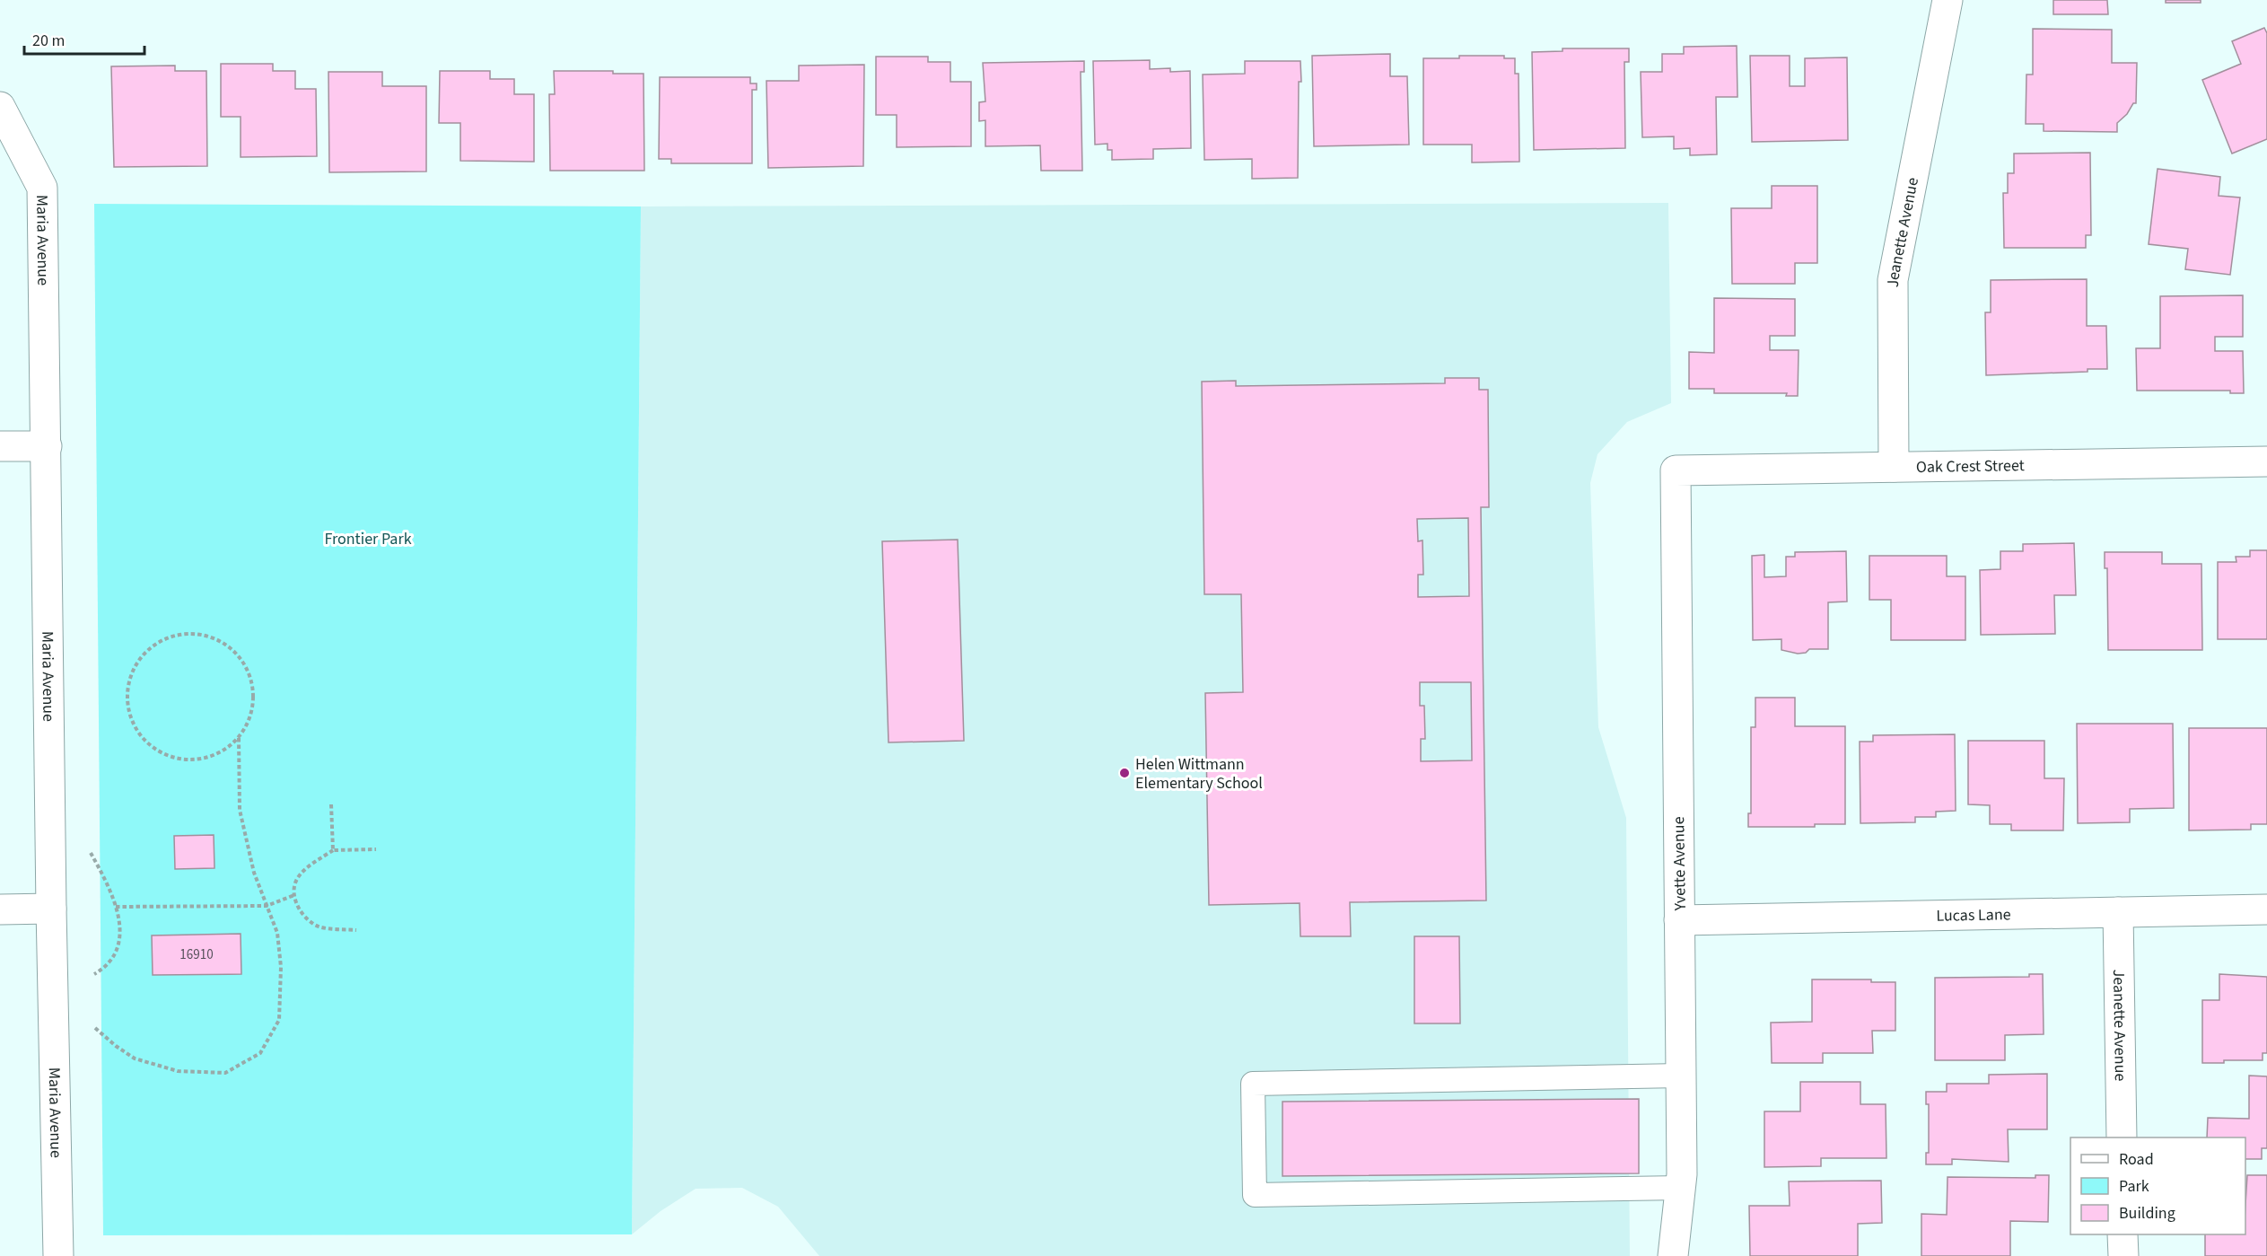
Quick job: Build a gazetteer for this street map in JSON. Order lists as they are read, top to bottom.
{
  "streets": {
    "street": [
      "Jeanette Avenue",
      "Maria Avenue",
      "Oak Crest Street",
      "Yvette Avenue",
      "Lucas Lane"
    ]
  },
  "crossings": [
    ["Jeanette Avenue", "Oak Crest Street"],
    ["Jeanette Avenue", "Lucas Lane"],
    ["Oak Crest Street", "Yvette Avenue"],
    ["Yvette Avenue", "Lucas Lane"]
  ],
  "parks": ["Frontier Park"],
  "places": ["Helen Wittmann Elementary School"],
  "house_numbers": ["16910"],
  "legend": ["Road", "Park", "Building"],
  "scale_bar": "20 m"
}
